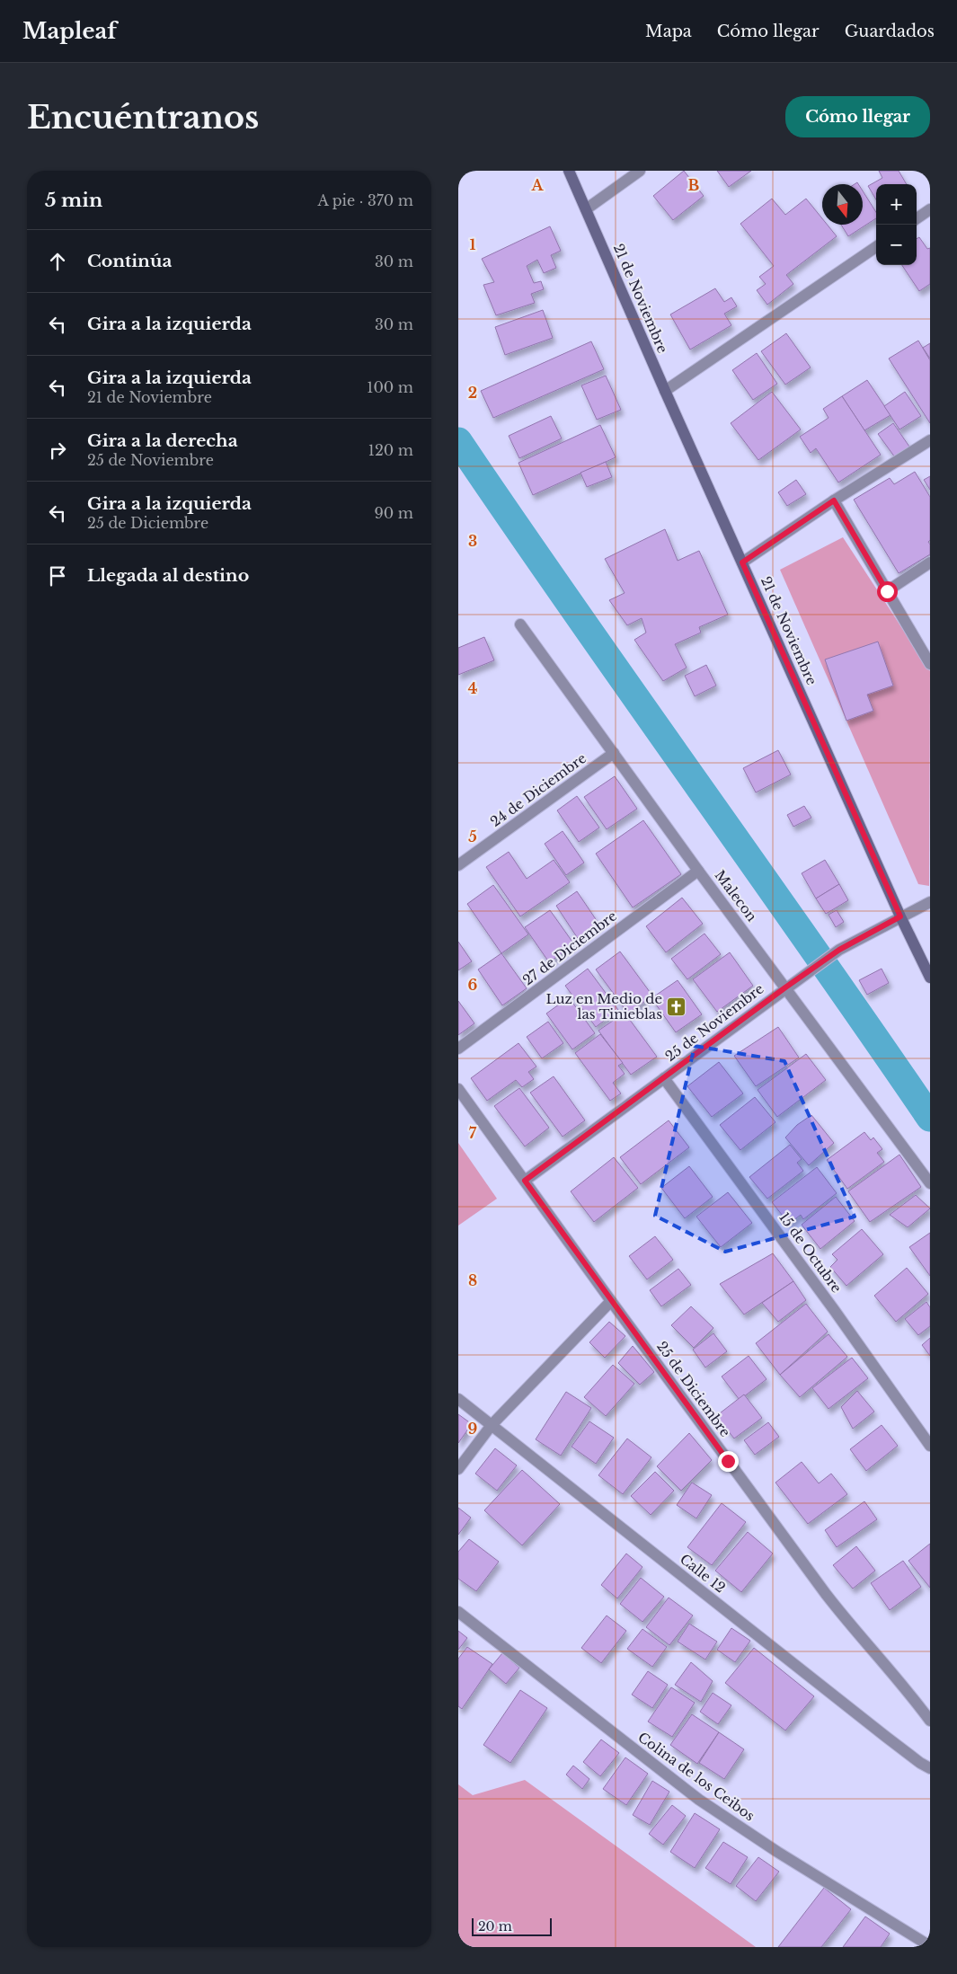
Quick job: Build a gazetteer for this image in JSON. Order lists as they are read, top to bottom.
{
  "streets": {
    "street": [
      "21 de Noviembre",
      "24 de Diciembre",
      "Malecon",
      "27 de Diciembre",
      "25 de Noviembre",
      "15 de Octubre",
      "25 de Diciembre",
      "Calle 12",
      "Colina de los Ceibos"
    ]
  },
  "crossings": [
    ["21 de Noviembre", "25 de Noviembre"],
    ["24 de Diciembre", "Malecon"],
    ["Malecon", "27 de Diciembre"],
    ["Malecon", "25 de Noviembre"],
    ["25 de Noviembre", "15 de Octubre"],
    ["25 de Noviembre", "25 de Diciembre"]
  ],
  "places": {
    "church": ["Luz en Medio de las Tinieblas"]
  },
  "scale_bar": "20 m",
  "north": "bottom",
  "page": {
    "header": "Mapleaf",
    "nav": ["Mapa", "Cómo llegar", "Guardados"],
    "buttons": "Cómo llegar",
    "title": "Encuéntranos",
    "heading": ["5 min", "A pie · 370 m"],
    "map_buttons": ["+", "−"],
    "list": [
      ["Continúa", "30 m"],
      ["Gira a la izquierda", "30 m"],
      ["Gira a la izquierda", "21 de Noviembre", "100 m"],
      ["Gira a la derecha", "25 de Noviembre", "120 m"],
      ["Gira a la izquierda", "25 de Diciembre", "90 m"],
      "Llegada al destino"
    ],
    "scale": "20 m"
  },
  "grid": {
    "columns": ["A", "B"],
    "rows": [
      "1",
      "2",
      "3",
      "4",
      "5",
      "6",
      "7",
      "8",
      "9"
    ]
  }
}
